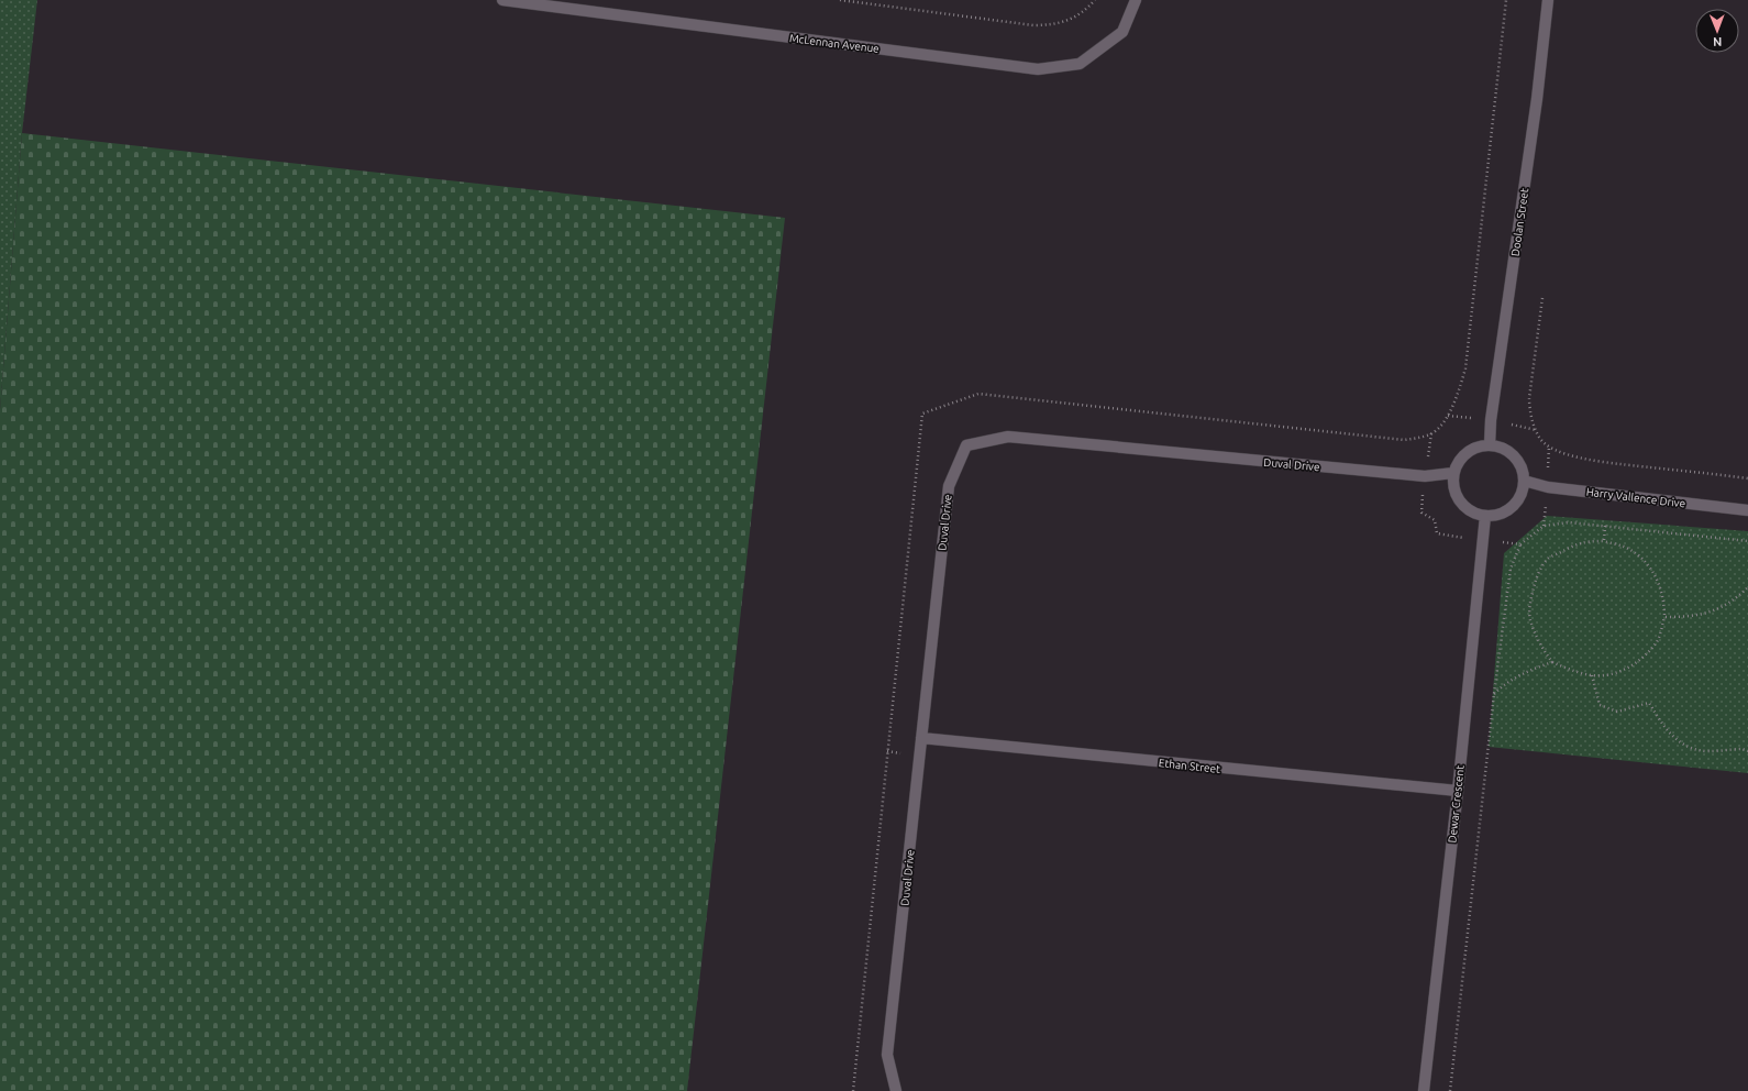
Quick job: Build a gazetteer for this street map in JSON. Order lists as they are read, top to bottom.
{
  "streets": {
    "street": [
      "McLennan Avenue",
      "Doolan Street",
      "Duval Drive",
      "Harry Vallence Drive",
      "Ethan Street",
      "Dewar Crescent"
    ]
  },
  "crossings": [
    ["Doolan Street", "Duval Drive"],
    ["Doolan Street", "Harry Vallence Drive"],
    ["Doolan Street", "Dewar Crescent"],
    ["Duval Drive", "Harry Vallence Drive"],
    ["Duval Drive", "Ethan Street"],
    ["Duval Drive", "Dewar Crescent"],
    ["Harry Vallence Drive", "Dewar Crescent"],
    ["Ethan Street", "Dewar Crescent"]
  ],
  "north": "bottom"
}
